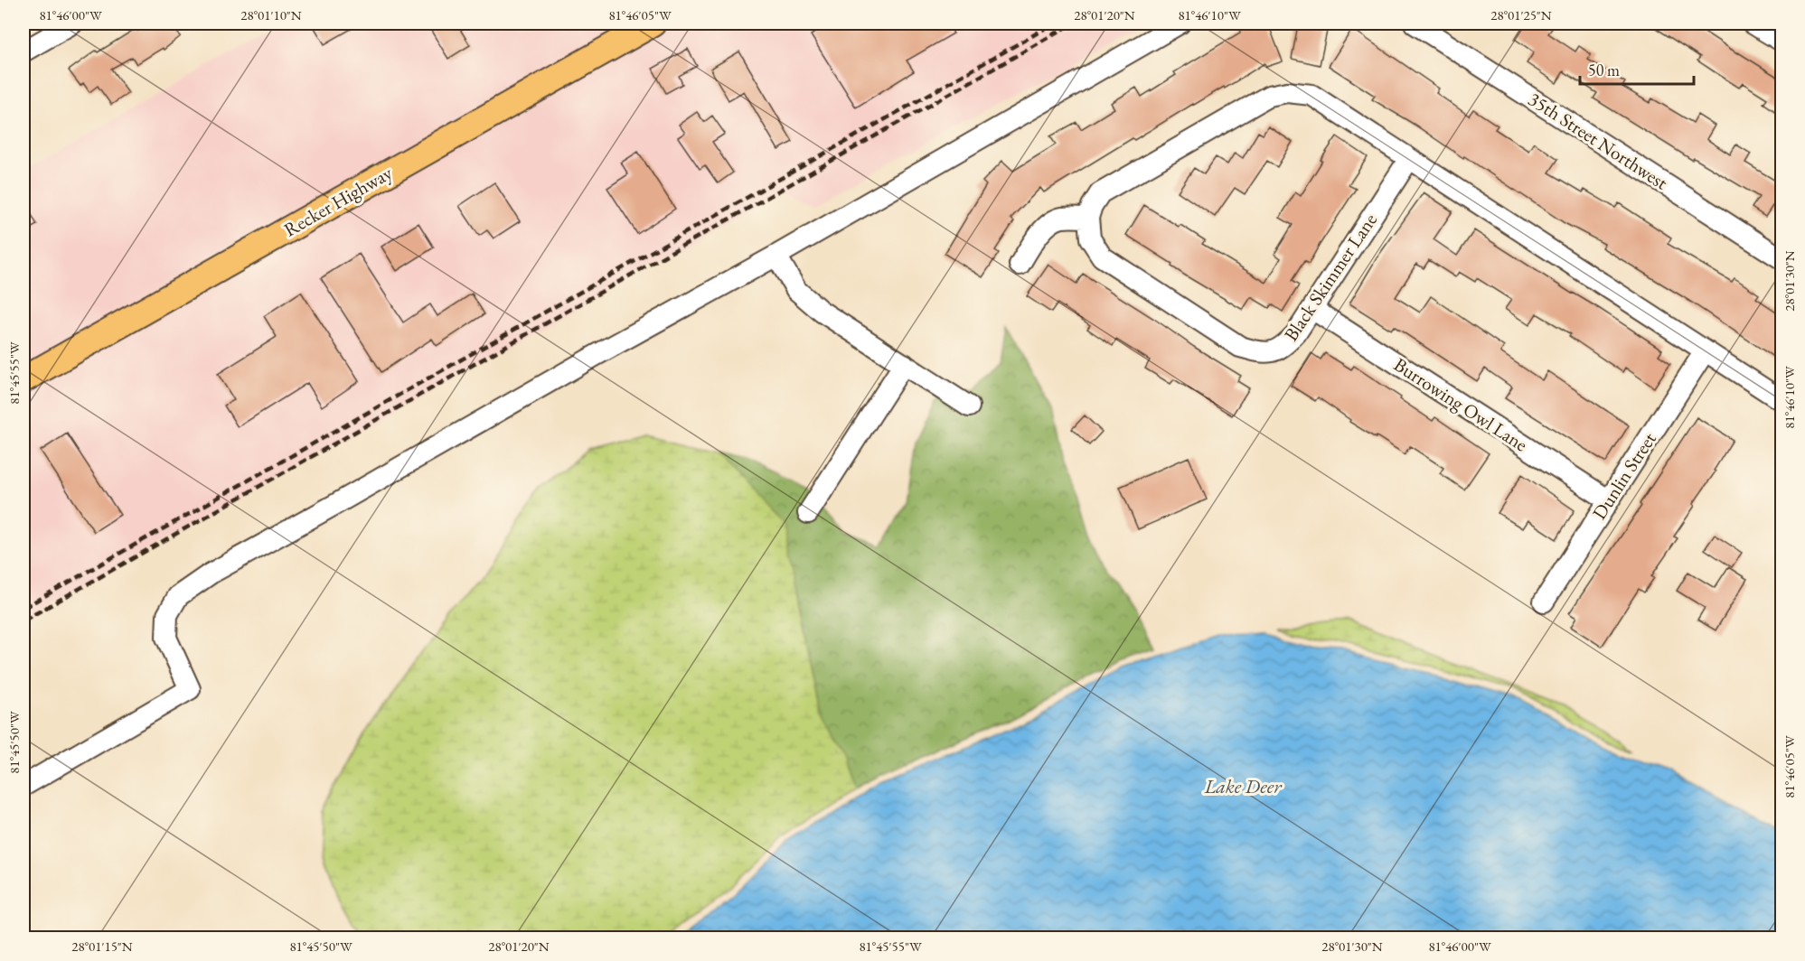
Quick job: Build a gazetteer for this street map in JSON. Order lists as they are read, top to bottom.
{
  "streets": {
    "main road": ["Recker Highway"],
    "street": [
      "35th Street Northwest",
      "Black Skimmer Lane",
      "Burrowing Owl Lane",
      "Dunlin Street"
    ]
  },
  "crossings": [
    ["Black Skimmer Lane", "Burrowing Owl Lane"],
    ["Burrowing Owl Lane", "Dunlin Street"]
  ],
  "water": ["Lake Deer"],
  "scale_bar": "50 m",
  "coordinates": [
    "81°46'00\"W",
    "28°01'10\"N",
    "81°46'05\"W",
    "28°01'20\"N",
    "81°46'10\"W",
    "28°01'25\"N",
    "28°01'30\"N",
    "81°45'55\"W",
    "81°45'50\"W",
    "28°01'15\"N"
  ]
}
